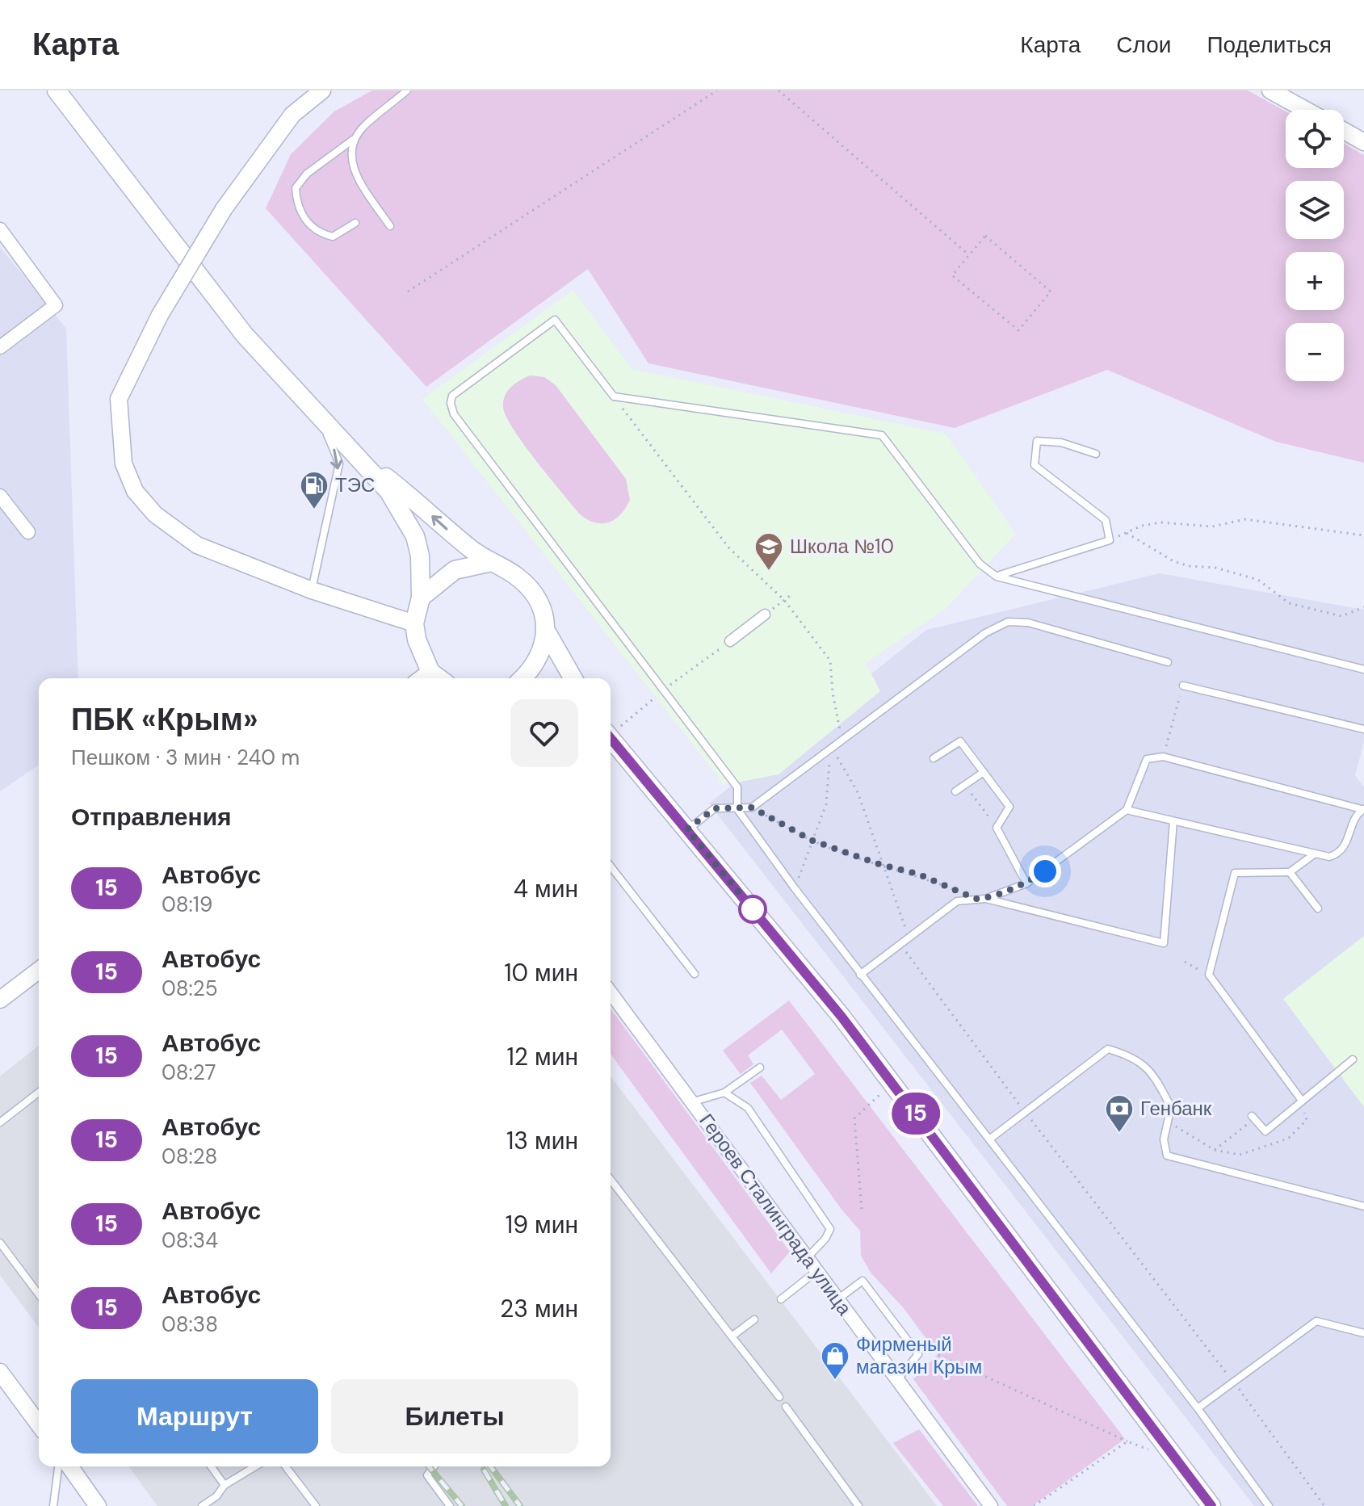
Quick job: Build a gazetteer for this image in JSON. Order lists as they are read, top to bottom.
{
  "streets": {
    "street": ["Героев Сталинграда улица"]
  },
  "places": {
    "fuel station": ["ТЭС"],
    "school or university": ["Школа №10"],
    "bank": ["Генбанк"],
    "shop": ["Фирменый магазин Крым"]
  },
  "lines": ["bus line 15"],
  "page": {
    "header": "Карта",
    "nav": ["Карта", "Слои", "Поделиться"],
    "on_map": "15",
    "map_buttons": ["+", "−"],
    "heading": [
      ["ПБК «Крым»", "Пешком · 3 мин · 240 m"],
      "Отправления"
    ],
    "list": [
      {
        "mark": "15",
        "name": "Автобус",
        "note": "08:19",
        "value": "4 мин"
      },
      {
        "mark": "15",
        "name": "Автобус",
        "note": "08:25",
        "value": "10 мин"
      },
      {
        "mark": "15",
        "name": "Автобус",
        "note": "08:27",
        "value": "12 мин"
      },
      {
        "mark": "15",
        "name": "Автобус",
        "note": "08:28",
        "value": "13 мин"
      },
      {
        "mark": "15",
        "name": "Автобус",
        "note": "08:34",
        "value": "19 мин"
      },
      {
        "mark": "15",
        "name": "Автобус",
        "note": "08:38",
        "value": "23 мин"
      }
    ],
    "buttons": ["Маршрут", "Билеты"]
  }
}
